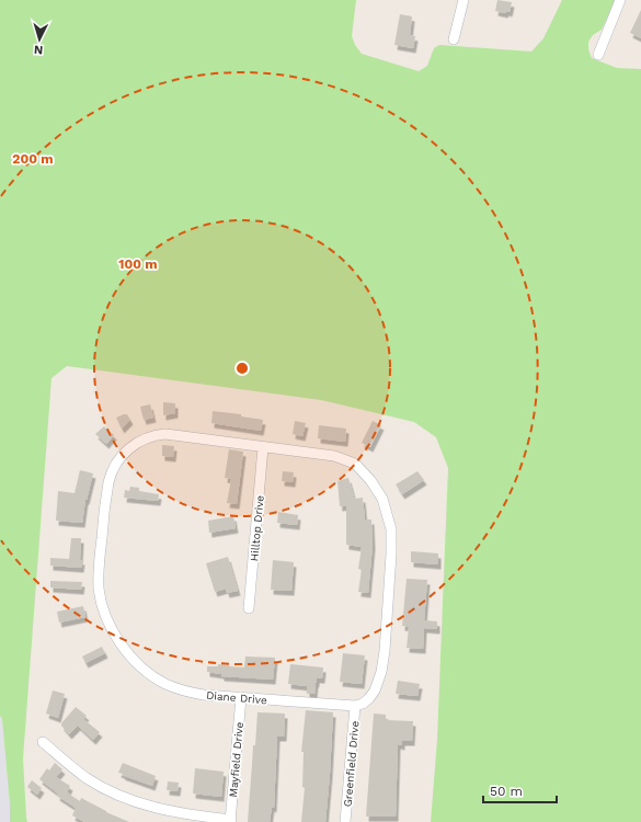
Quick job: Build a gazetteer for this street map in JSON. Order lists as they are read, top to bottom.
{
  "streets": {
    "street": [
      "Hilltop Drive",
      "Diane Drive",
      "Mayfield Drive",
      "Greenfield Drive"
    ]
  },
  "crossings": [
    ["Hilltop Drive", "Diane Drive"],
    ["Diane Drive", "Mayfield Drive"],
    ["Diane Drive", "Greenfield Drive"]
  ],
  "scale_bar": "50 m",
  "north": "bottom",
  "rings": ["200 m", "100 m"]
}
